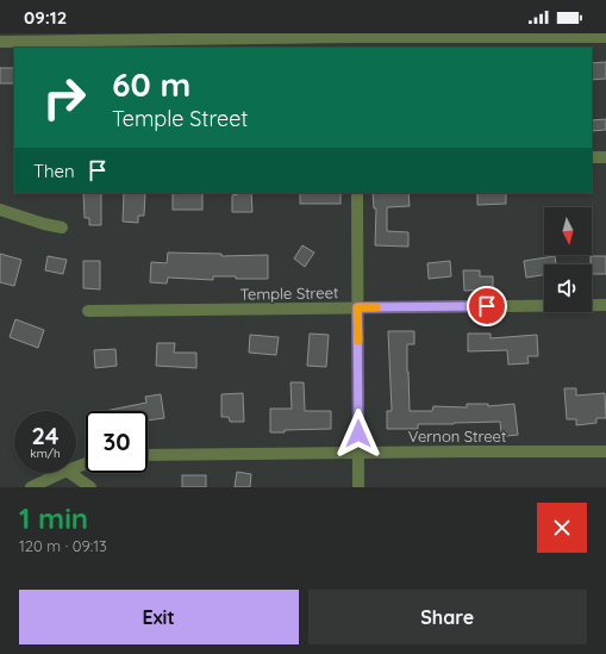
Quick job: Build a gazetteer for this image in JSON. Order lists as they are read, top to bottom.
{
  "streets": {
    "street": ["Temple Street", "Vernon Street"]
  },
  "north": "bottom",
  "page": {
    "status": "09:12",
    "turn": ["60 m", "Temple Street"],
    "then": "Then",
    "speed": "24 km/h",
    "limit": "30",
    "heading": ["1 min", "120 m · 09:13"],
    "buttons": ["Exit", "Share"]
  }
}
